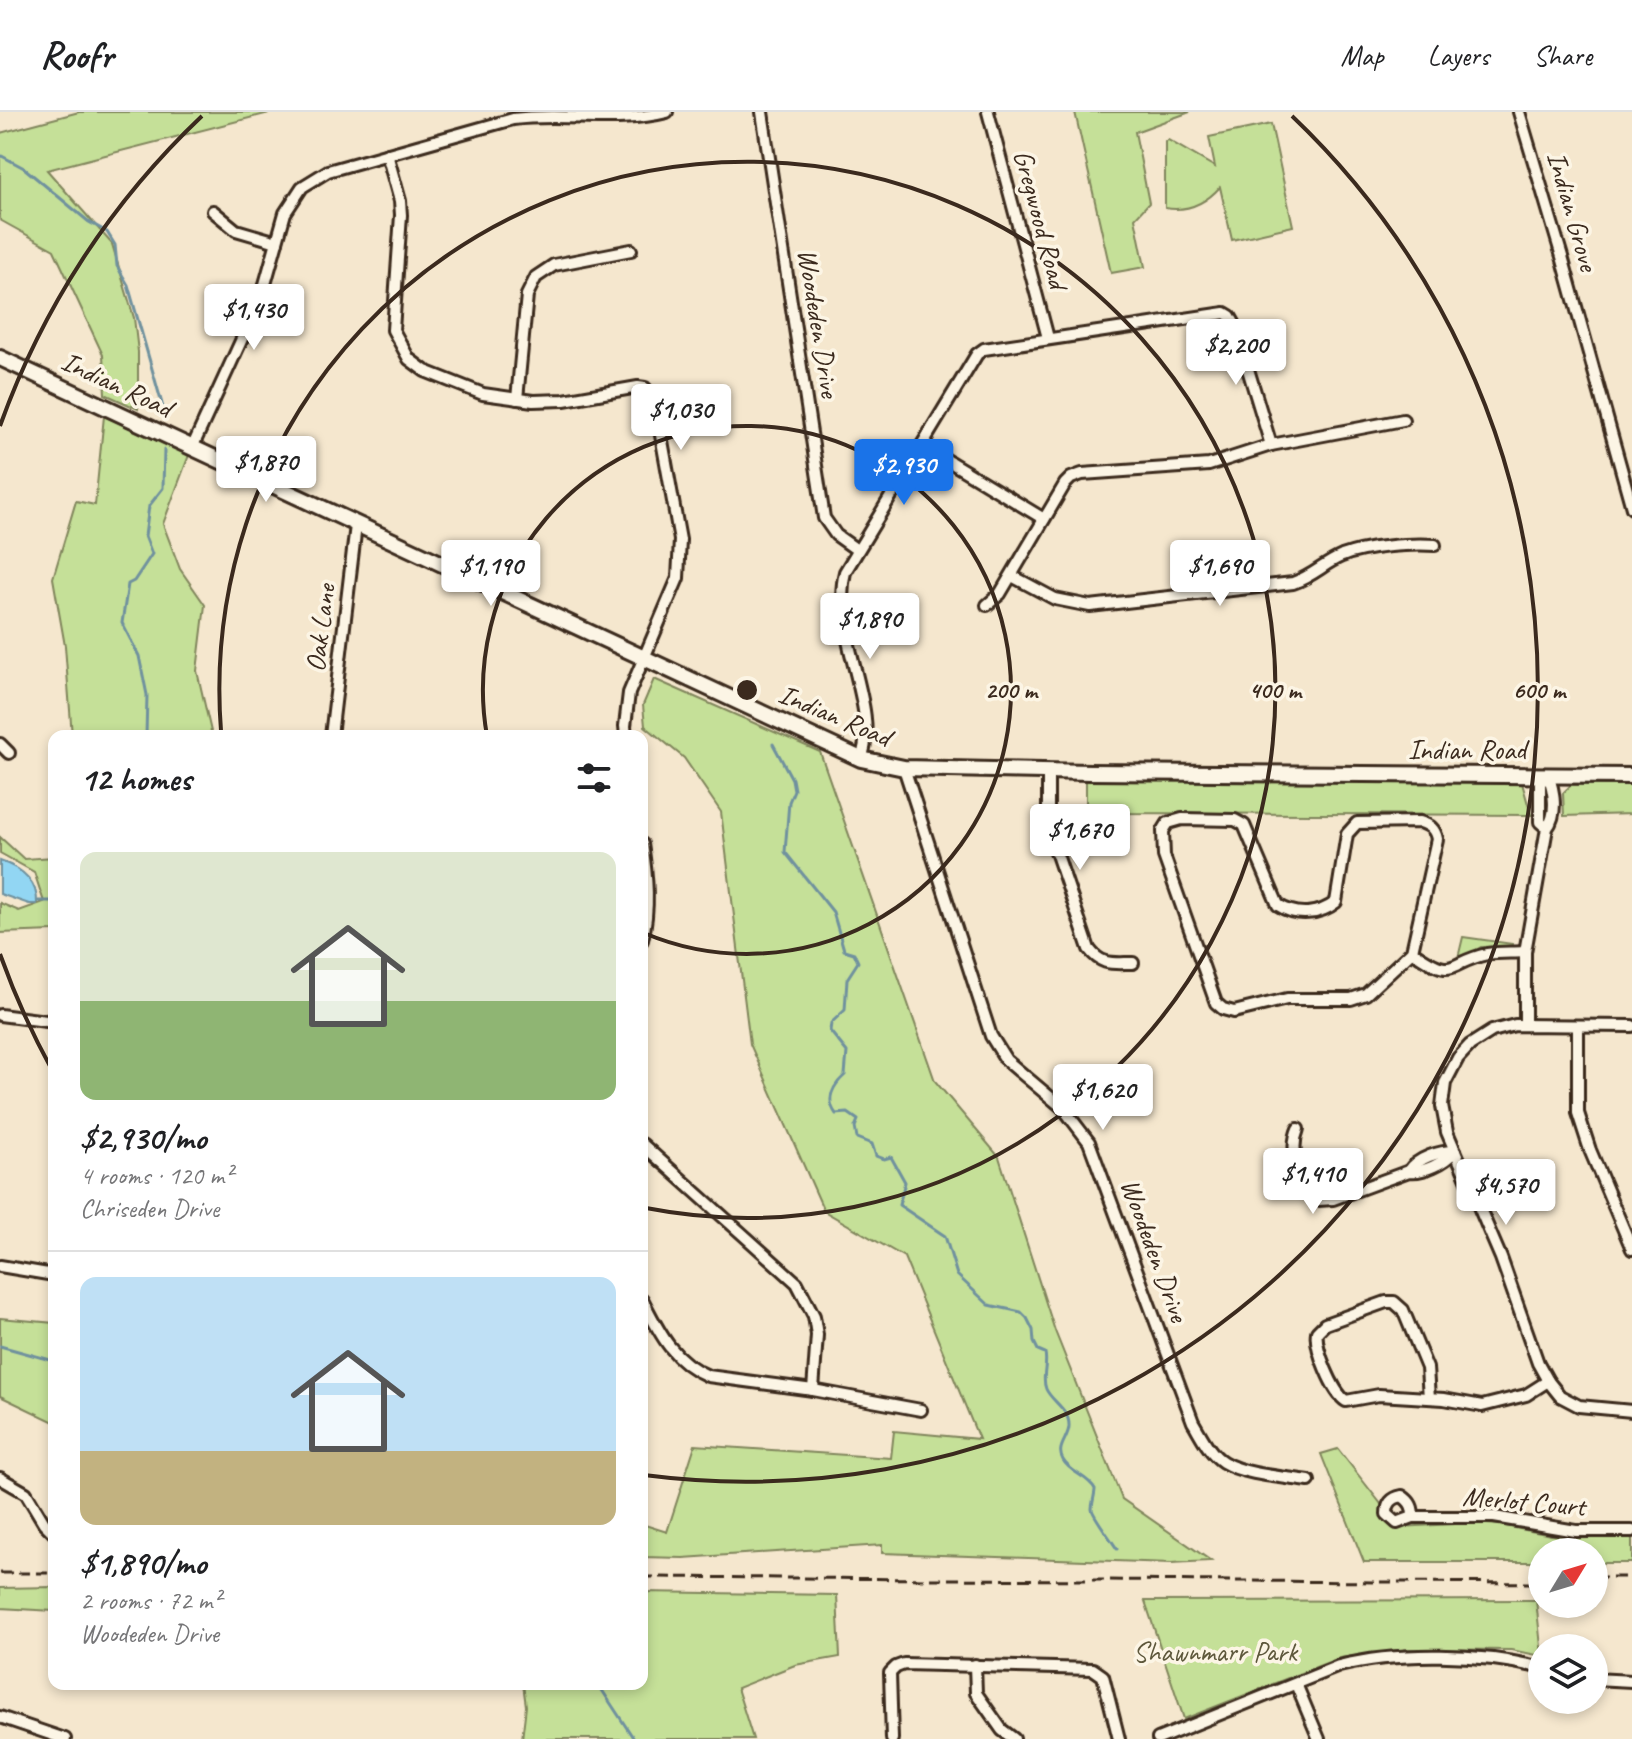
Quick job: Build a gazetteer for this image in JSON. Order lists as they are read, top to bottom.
{
  "streets": {
    "street": [
      "Indian Grove",
      "Gregwood Road",
      "Woodeden Drive",
      "Indian Road",
      "Oak Lane",
      "Merlot Court"
    ]
  },
  "crossings": [
    ["Woodeden Drive", "Indian Road"],
    ["Indian Road", "Oak Lane"]
  ],
  "parks": ["Shawnmarr Park"],
  "north": "top right",
  "page": {
    "header": "Roofr",
    "nav": ["Map", "Layers", "Share"],
    "price": [
      "$1,430",
      "$2,200",
      "$1,030",
      "$1,870",
      "$2,930",
      "$1,190",
      "$1,690",
      "$1,890",
      "$1,670",
      "$1,620",
      "$1,410",
      "$4,570"
    ],
    "heading": "12 homes",
    "list": [
      {
        "name": "$2,930/mo",
        "note": "4 rooms · 120 m² · Chriseden Drive"
      },
      {
        "name": "$1,890/mo",
        "note": "2 rooms · 72 m² · Woodeden Drive"
      }
    ]
  },
  "rings": ["200 m", "400 m", "600 m"]
}
